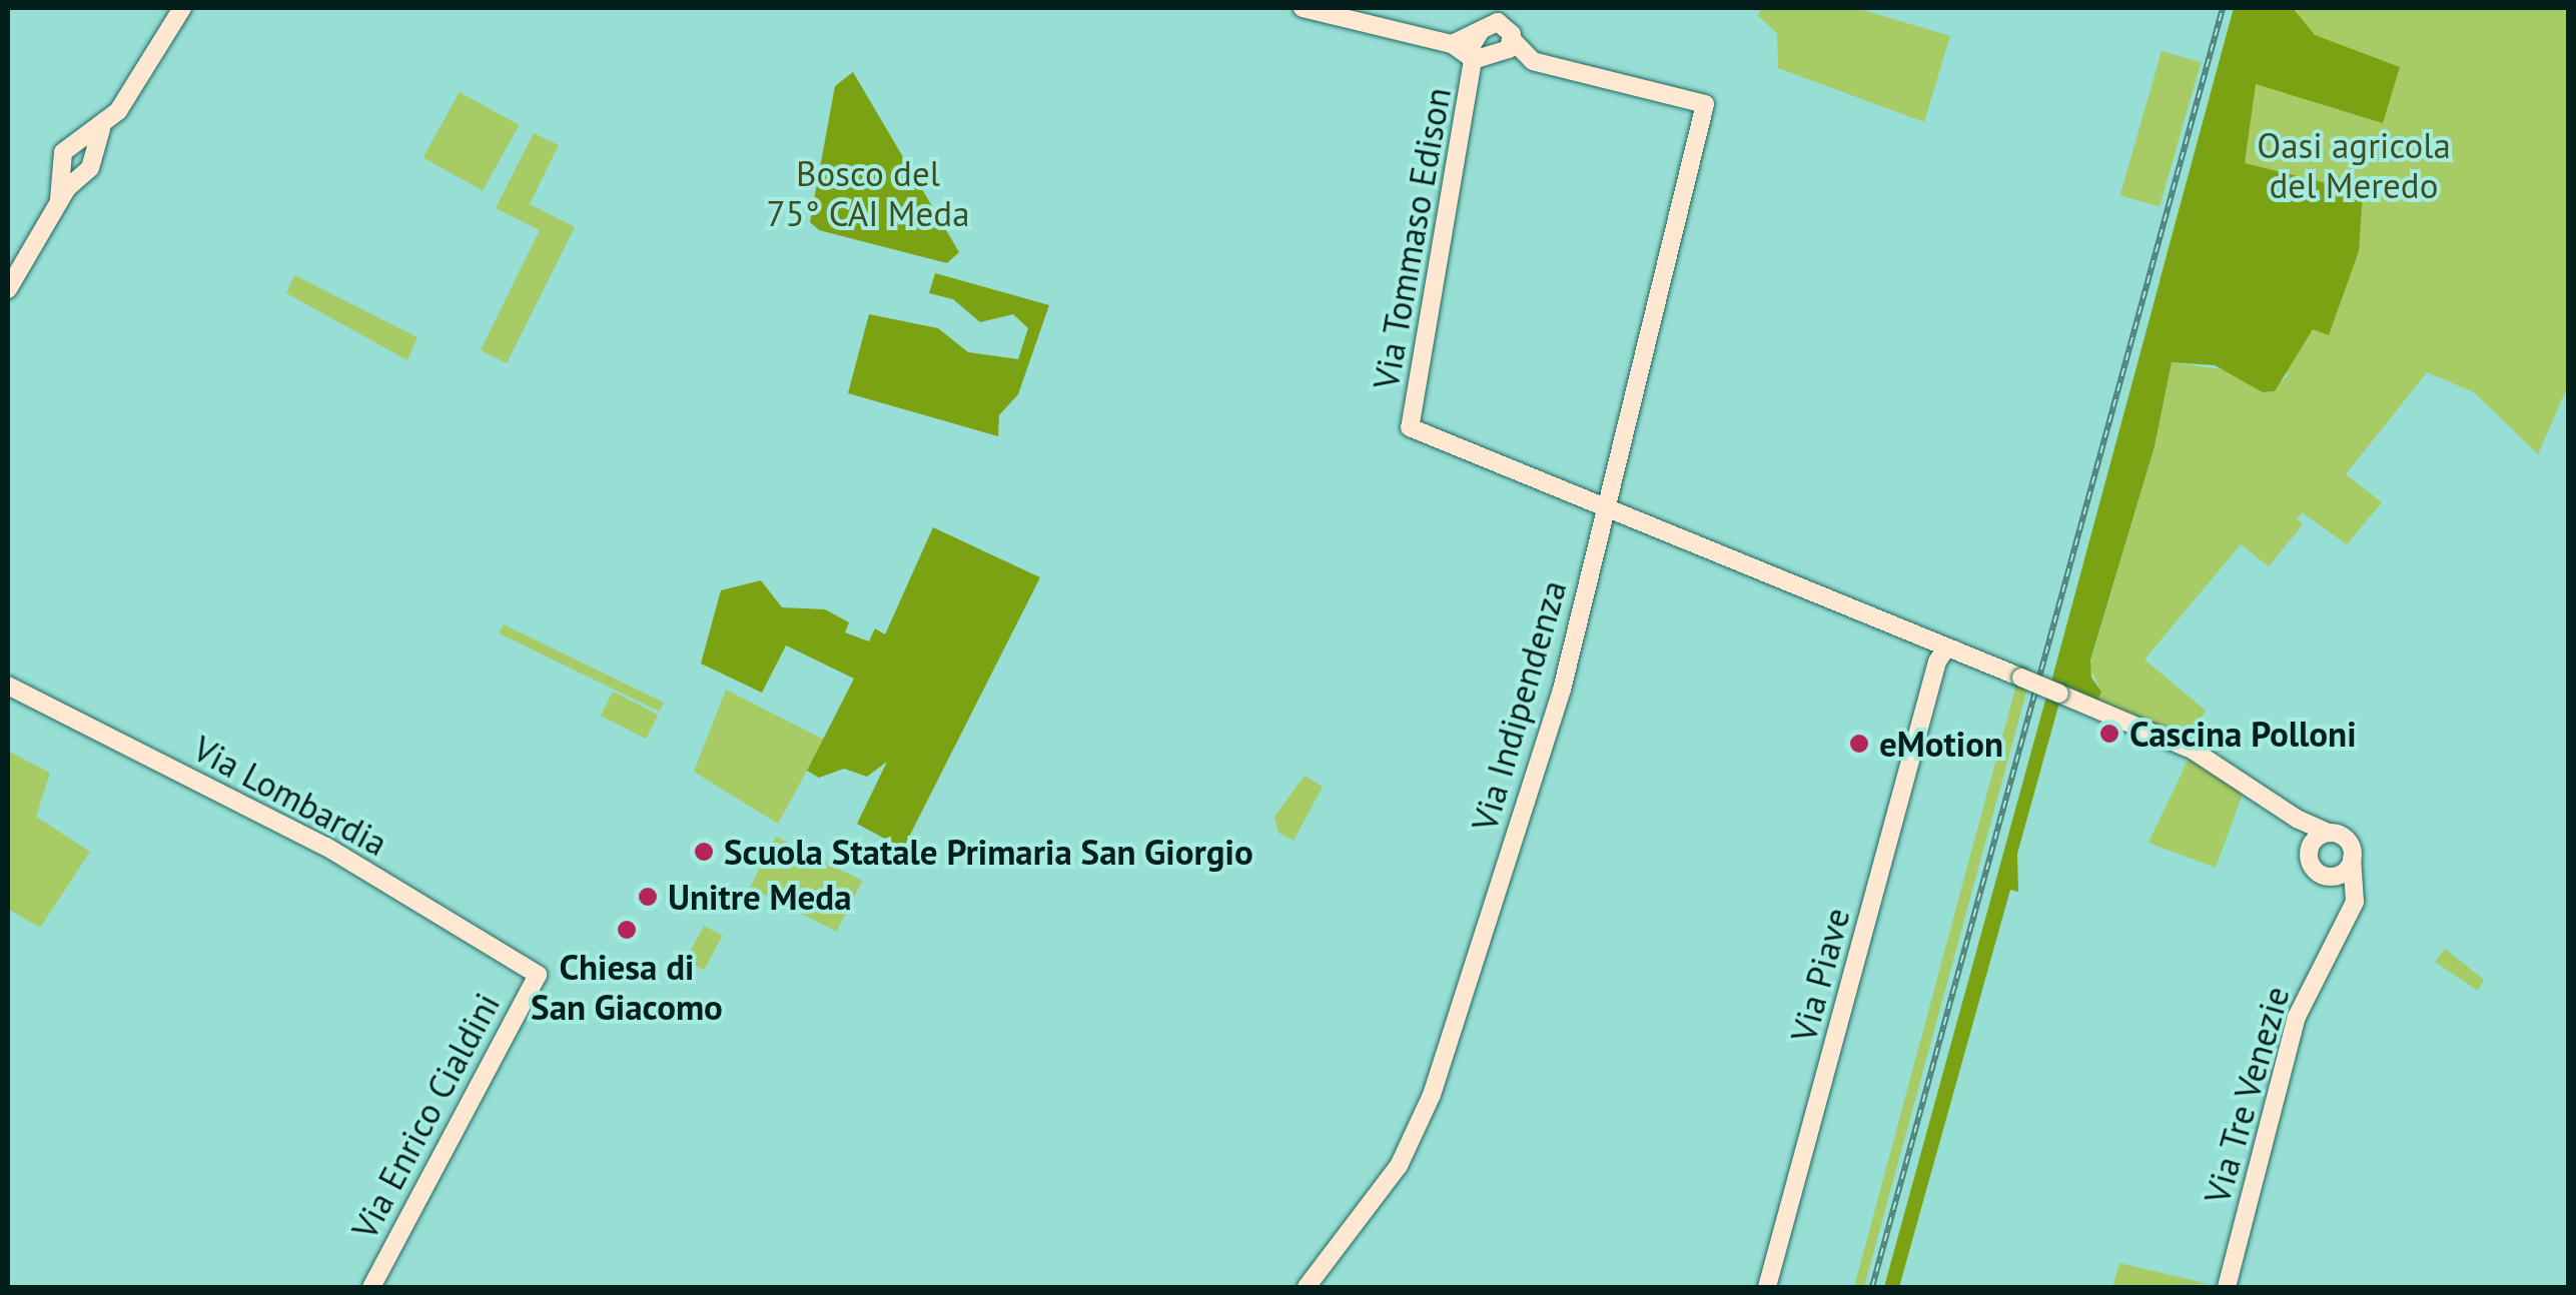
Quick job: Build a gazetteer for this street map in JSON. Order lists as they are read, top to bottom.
{
  "streets": {
    "street": [
      "Via Tommaso Edison",
      "Via Indipendenza",
      "Via Lombardia",
      "Via Piave",
      "Via Tre Venezie",
      "Via Enrico Cialdini"
    ]
  },
  "crossings": [
    ["Via Tommaso Edison", "Via Indipendenza"],
    ["Via Lombardia", "Via Enrico Cialdini"]
  ],
  "parks": ["Oasi agricola del Meredo", "Bosco del 75° CAI Meda"],
  "places": [
    "Cascina Polloni",
    "eMotion",
    "Scuola Statale Primaria San Giorgio",
    "Unitre Meda",
    "Chiesa di San Giacomo"
  ]
}
